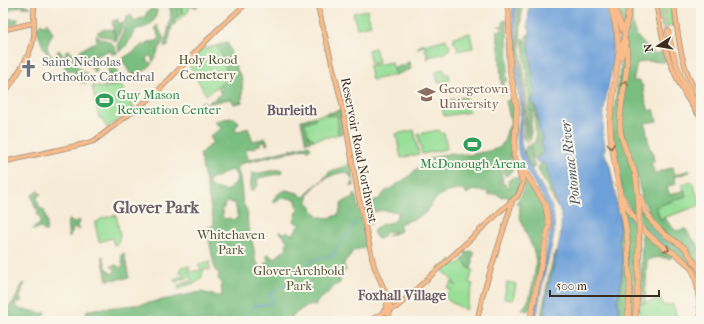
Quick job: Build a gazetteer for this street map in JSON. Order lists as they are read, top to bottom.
{
  "streets": {
    "main road": ["Reservoir Road Northwest"]
  },
  "districts": ["Burleith", "Glover Park", "Foxhall Village"],
  "water": ["Potomac River"],
  "parks": ["Holy Rood Cemetery", "Whitehaven Park", "Glover-Archbold Park"],
  "places": {
    "church": ["Saint Nicholas Orthodox Cathedral"],
    "school or university": ["Georgetown University"],
    "sports": ["Guy Mason Recreation Center", "McDonough Arena"]
  },
  "scale_bar": "500 m",
  "north": "left"
}
